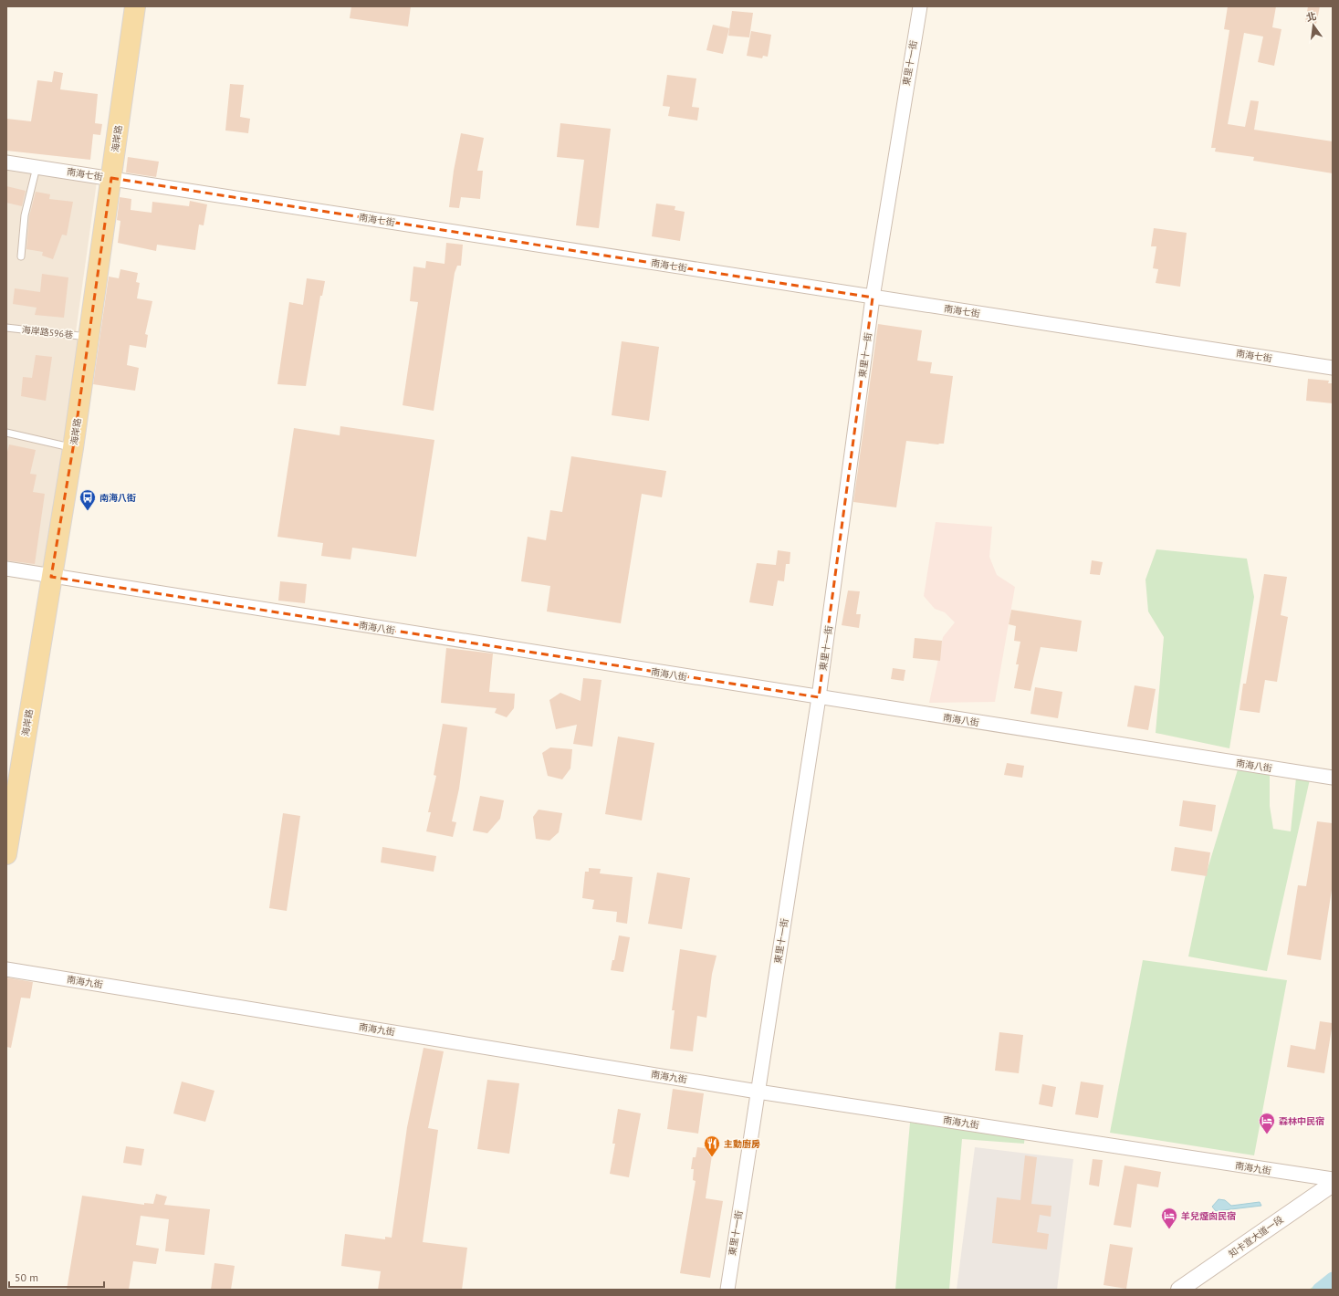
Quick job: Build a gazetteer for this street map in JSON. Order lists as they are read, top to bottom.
{
  "streets": {
    "main road": ["海岸路"],
    "street": [
      "東里十一街",
      "南海七街",
      "南海八街",
      "南海九街",
      "知卡宣大道一段"
    ],
    "lane": ["海岸路596巷"]
  },
  "crossings": [
    ["東里十一街", "南海七街"],
    ["東里十一街", "南海八街"],
    ["東里十一街", "南海九街"],
    ["海岸路", "南海七街"],
    ["海岸路", "海岸路596巷"],
    ["海岸路", "南海八街"]
  ],
  "places": {
    "bus stop": ["南海八街"],
    "hotel": ["森林中民宿", "羊兒煙囪民宿"],
    "restaurant": ["主動廚房"]
  },
  "scale_bar": "50 m",
  "north": "top"
}
